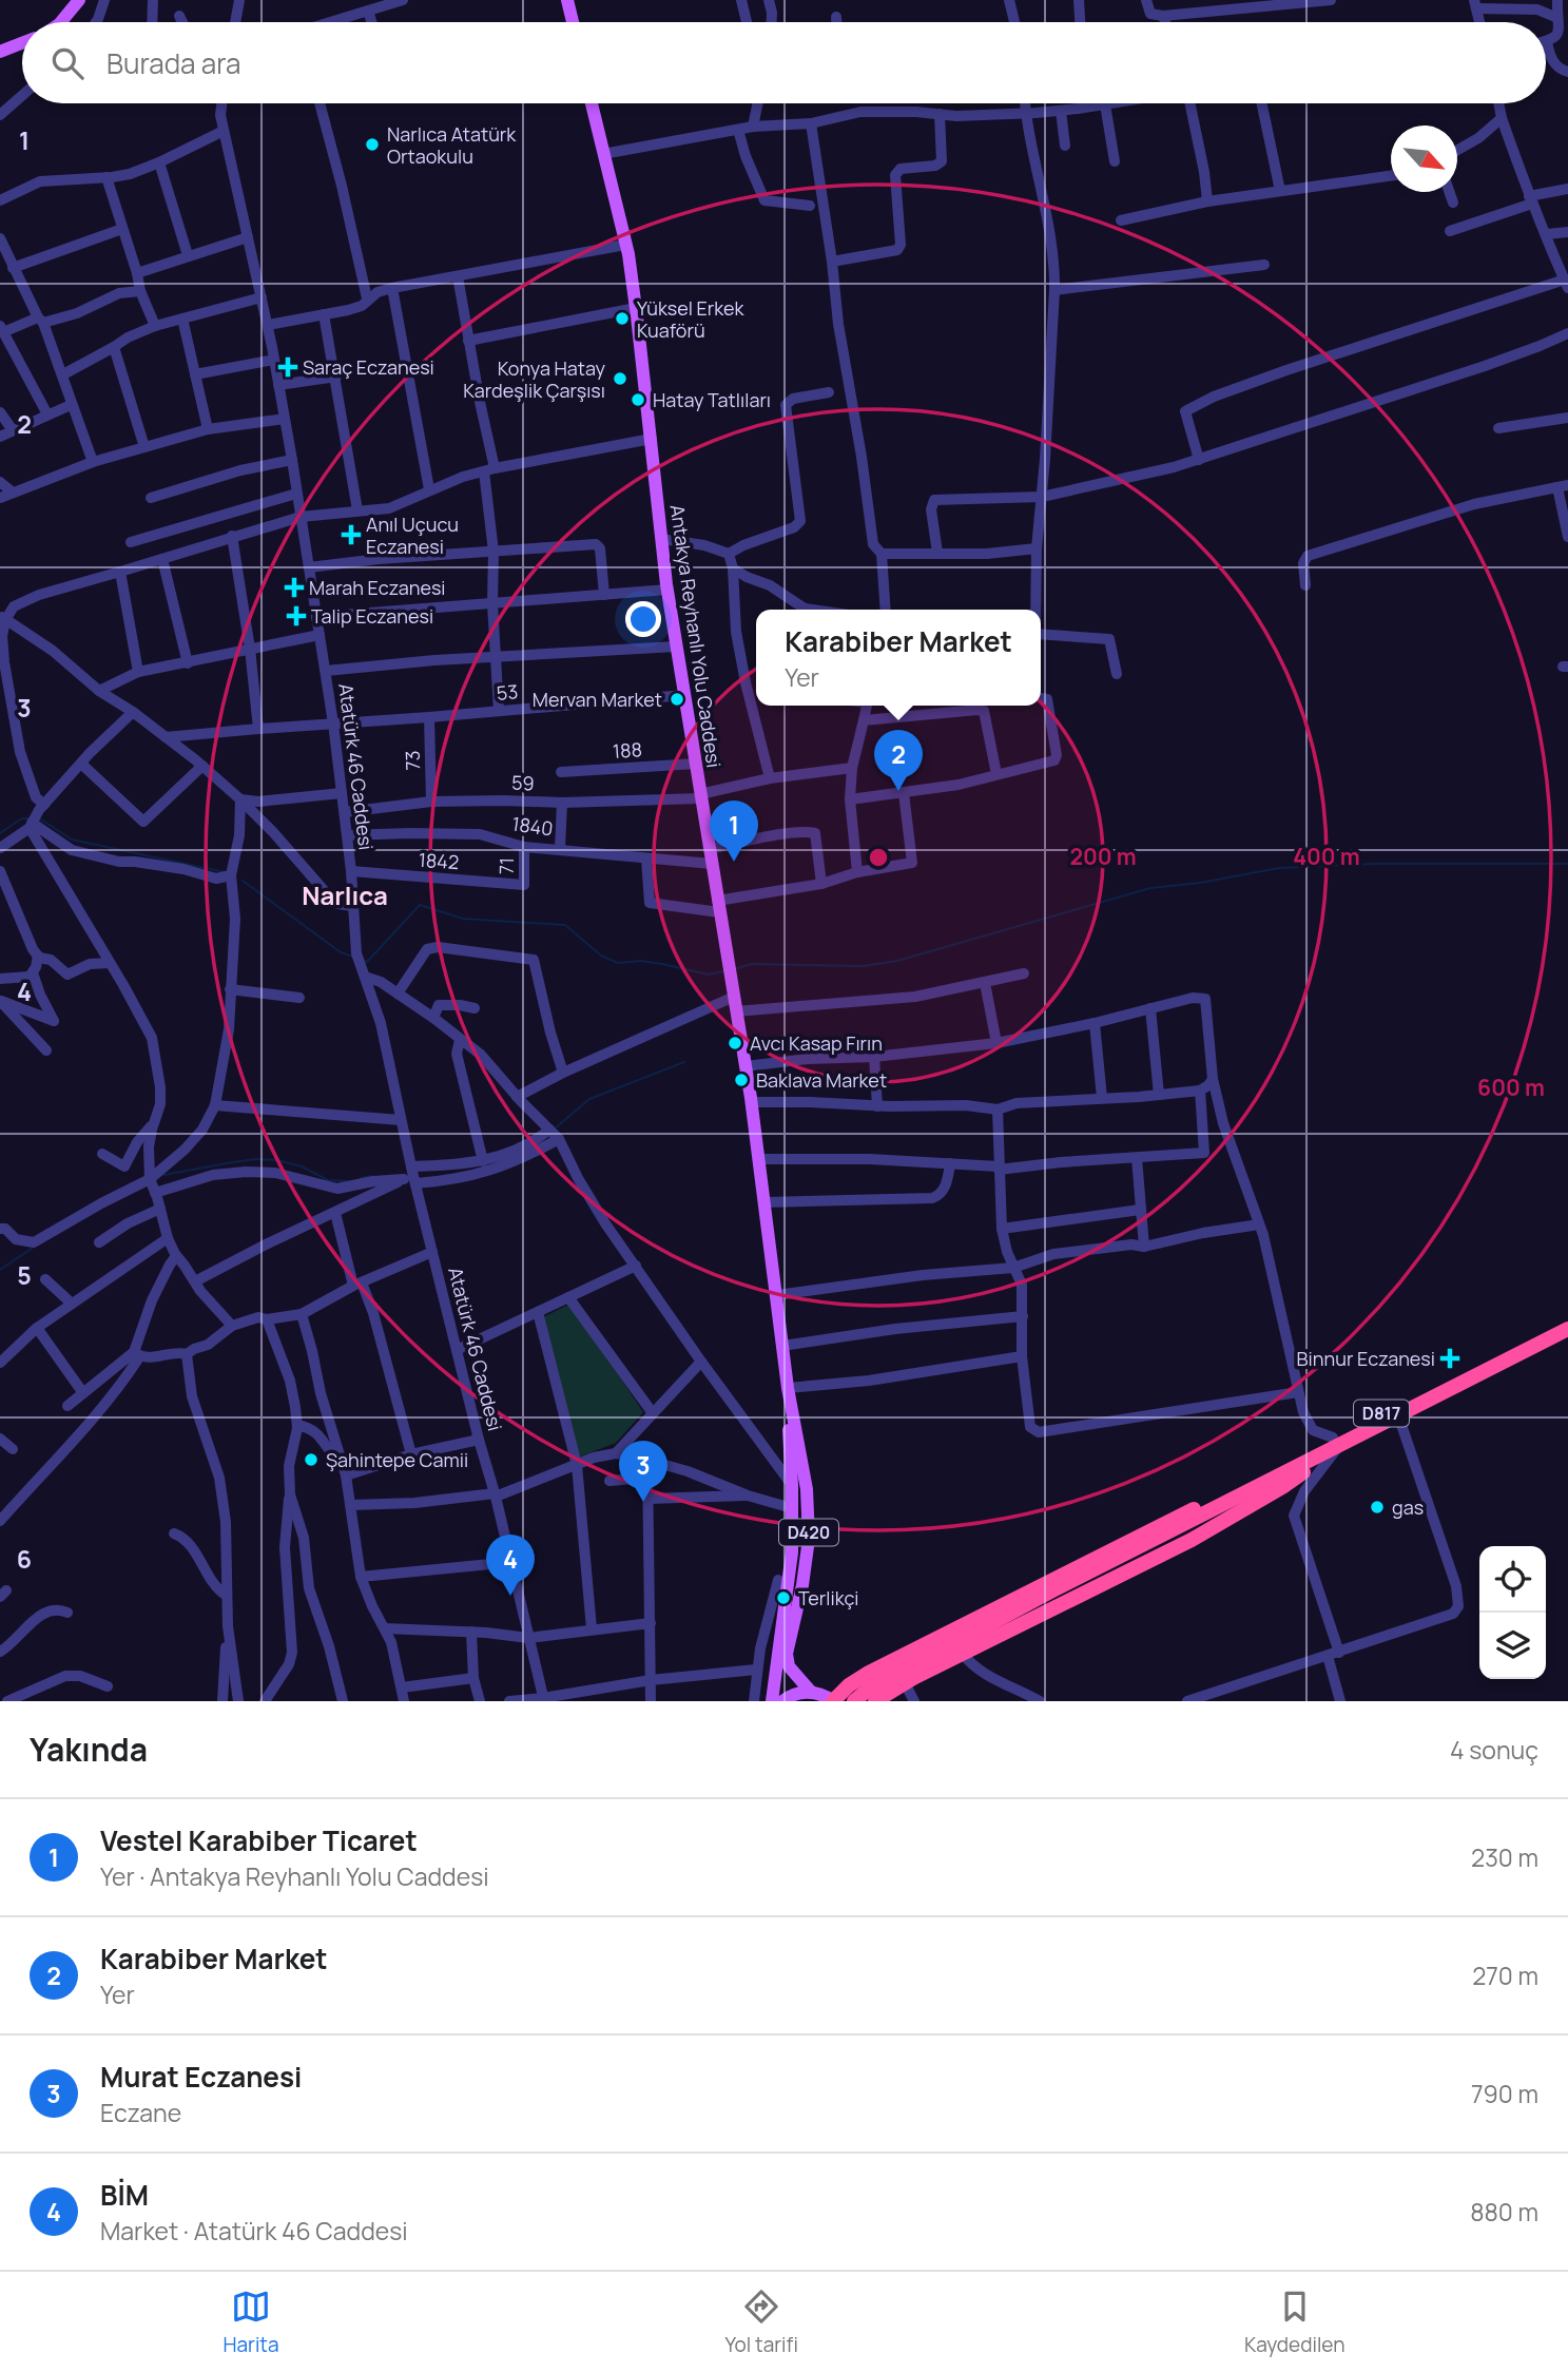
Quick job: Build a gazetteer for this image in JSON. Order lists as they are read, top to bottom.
{
  "streets": {
    "highway": ["D817"],
    "main road": ["Antakya Reyhanlı Yolu Caddesi", "D420"],
    "street": [
      "53",
      "188",
      "73",
      "Atatürk 46 Caddesi",
      "59",
      "1840",
      "1842",
      "71"
    ]
  },
  "crossings": [
    ["Antakya Reyhanlı Yolu Caddesi", "53"],
    ["Antakya Reyhanlı Yolu Caddesi", "188"],
    ["Antakya Reyhanlı Yolu Caddesi", "59"],
    ["Antakya Reyhanlı Yolu Caddesi", "1840"],
    ["Antakya Reyhanlı Yolu Caddesi", "D420"],
    ["53", "73"],
    ["53", "Atatürk 46 Caddesi"],
    ["73", "59"],
    ["Atatürk 46 Caddesi", "59"],
    ["Atatürk 46 Caddesi", "1840"],
    ["Atatürk 46 Caddesi", "1842"],
    ["1840", "71"],
    ["1842", "71"]
  ],
  "districts": ["Narlıca"],
  "places": {
    "other": [
      "Narlıca Atatürk Ortaokulu",
      "Yüksel Erkek Kuaförü",
      "Konya Hatay Kardeşlik Çarşısı",
      "Hatay Tatlıları",
      "Mervan Market",
      "Avcı Kasap Fırın",
      "Baklava Market",
      "Şahintepe Camii",
      "gas",
      "Terlikçi"
    ],
    "health": [
      "Saraç Eczanesi",
      "Anıl Uçucu Eczanesi",
      "Marah Eczanesi",
      "Talip Eczanesi",
      "Binnur Eczanesi"
    ]
  },
  "north": "bottom right",
  "page": {
    "search": "Burada ara",
    "popup": ["Karabiber Market", "Yer"],
    "pins": [
      "2",
      "1",
      "3",
      "4"
    ],
    "heading": ["Yakında", "4 sonuç"],
    "list": [
      {
        "mark": "1",
        "name": "Vestel Karabiber Ticaret",
        "note": "Yer · Antakya Reyhanlı Yolu Caddesi",
        "value": "230 m"
      },
      {
        "mark": "2",
        "name": "Karabiber Market",
        "note": "Yer",
        "value": "270 m"
      },
      {
        "mark": "3",
        "name": "Murat Eczanesi",
        "note": "Eczane",
        "value": "790 m"
      },
      {
        "mark": "4",
        "name": "BİM",
        "note": "Market · Atatürk 46 Caddesi",
        "value": "880 m"
      }
    ],
    "nav": ["Harita", "Yol tarifi", "Kaydedilen"]
  },
  "grid": {
    "rows": [
      "1",
      "2",
      "3",
      "4",
      "5",
      "6"
    ]
  },
  "rings": ["200 m", "400 m", "600 m"]
}
